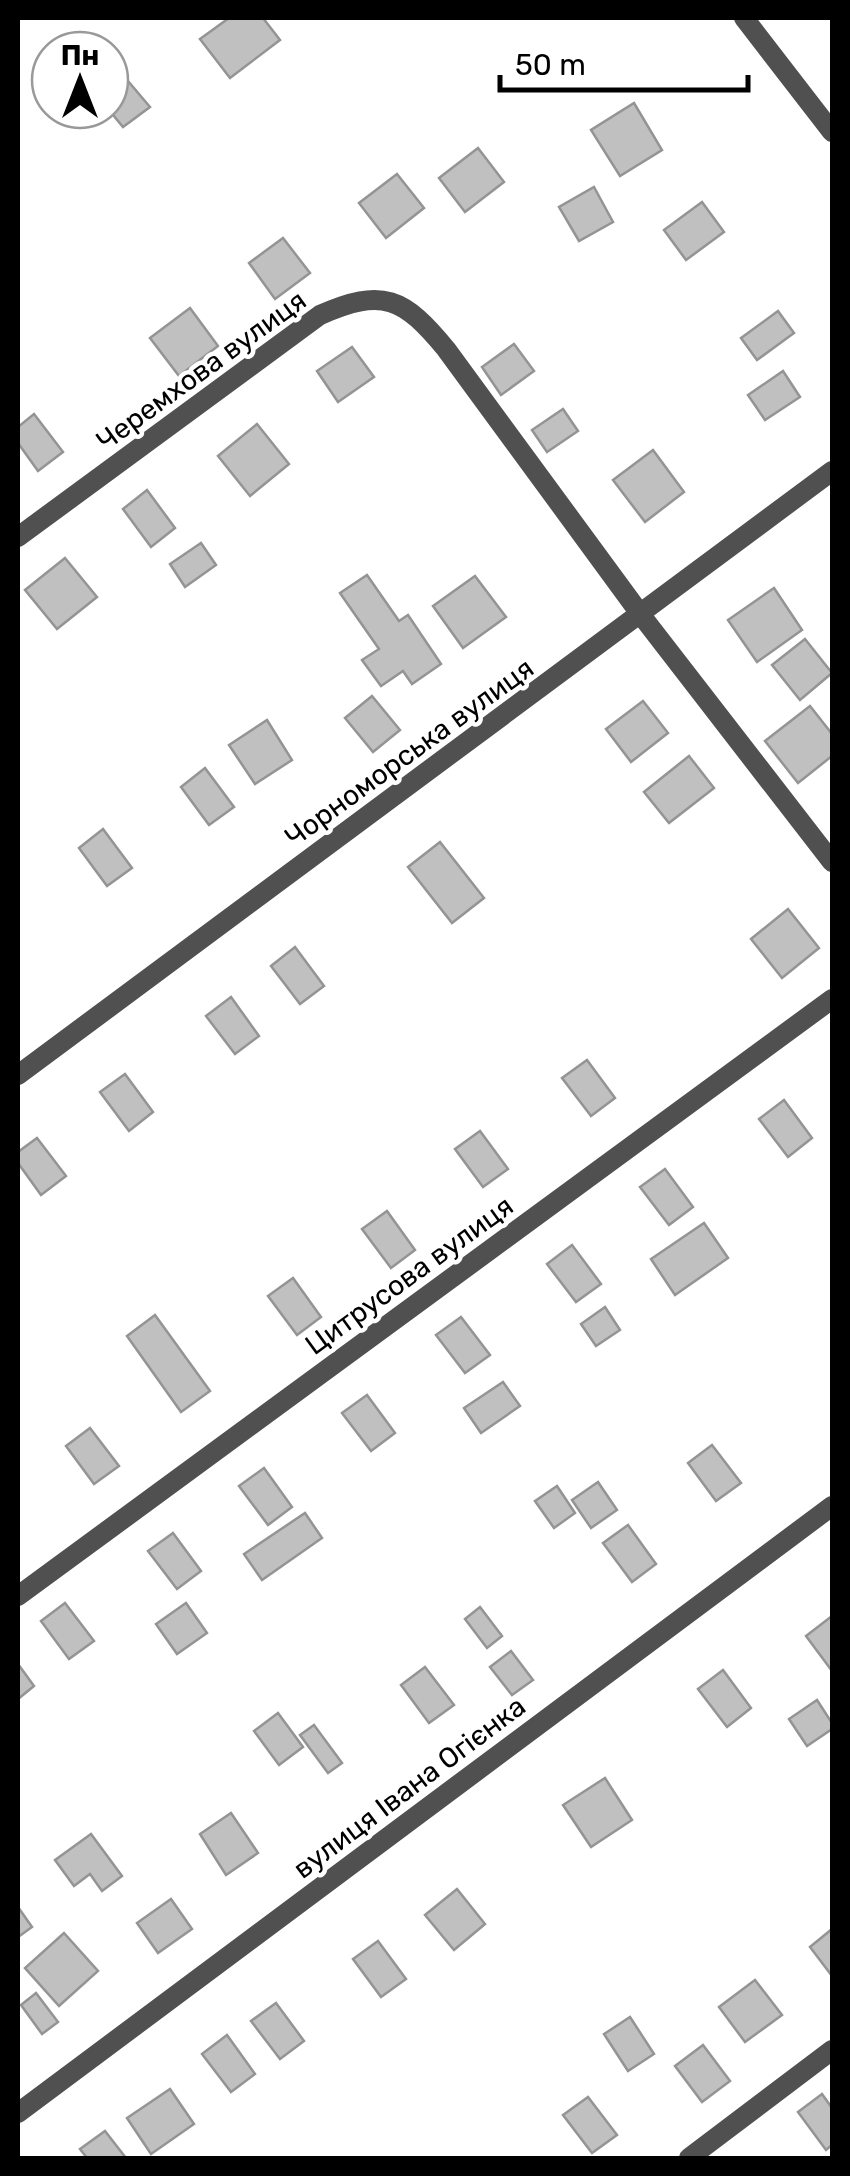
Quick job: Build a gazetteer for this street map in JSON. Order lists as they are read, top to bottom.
{
  "streets": {
    "street": [
      "Черемхова вулиця",
      "Чорноморська вулиця",
      "Цитрусова вулиця",
      "вулиця Івана Огієнка"
    ]
  },
  "crossings": [
    ["Черемхова вулиця", "Чорноморська вулиця"]
  ],
  "scale_bar": "50 m",
  "north": "top"
}
